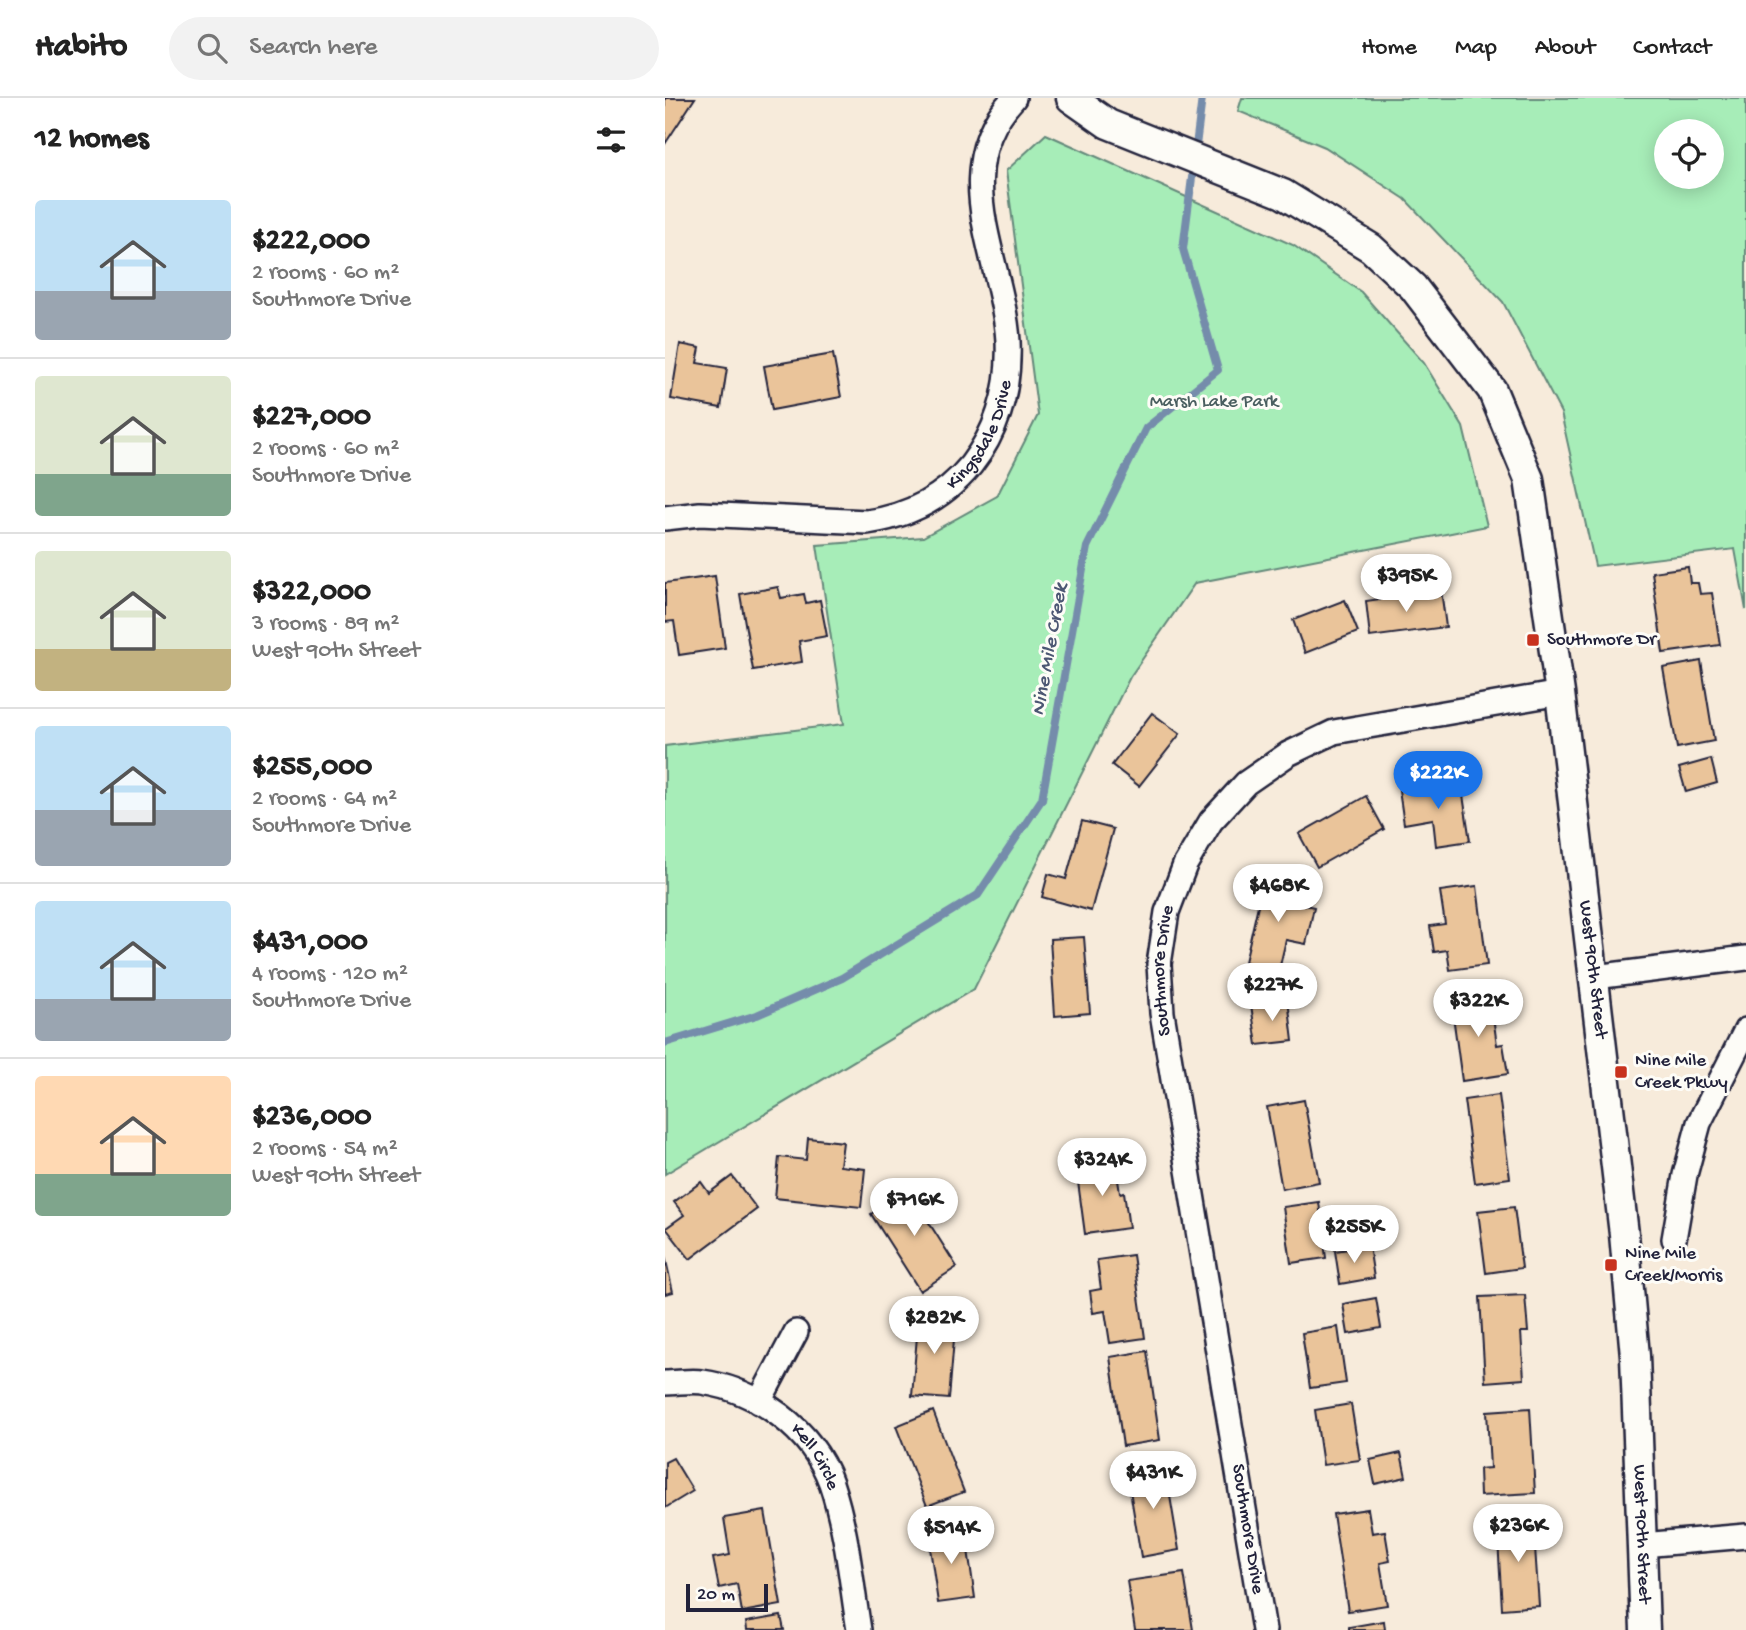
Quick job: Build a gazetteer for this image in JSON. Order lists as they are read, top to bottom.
{
  "streets": {
    "street": [
      "Kingsdale Drive",
      "West 90th Street",
      "Southmore Drive",
      "Kell Circle"
    ]
  },
  "crossings": [
    ["West 90th Street", "Southmore Drive"]
  ],
  "water": ["Nine Mile Creek"],
  "parks": ["Marsh Lake Park"],
  "places": {
    "transit": ["Southmore Dr", "Nine Mile Creek Pkwy", "Nine Mile Creek/Morris"]
  },
  "scale_bar": "20 m",
  "page": {
    "header": "Habito",
    "search": "Search here",
    "nav": [
      "Home",
      "Map",
      "About",
      "Contact"
    ],
    "heading": "12 homes",
    "list": [
      {
        "name": "$222,000",
        "note": "2 rooms · 60 m² · Southmore Drive"
      },
      {
        "name": "$227,000",
        "note": "2 rooms · 60 m² · Southmore Drive"
      },
      {
        "name": "$322,000",
        "note": "3 rooms · 89 m² · West 90th Street"
      },
      {
        "name": "$255,000",
        "note": "2 rooms · 64 m² · Southmore Drive"
      },
      {
        "name": "$431,000",
        "note": "4 rooms · 120 m² · Southmore Drive"
      },
      {
        "name": "$236,000",
        "note": "2 rooms · 54 m² · West 90th Street"
      }
    ],
    "price": [
      "$395K",
      "$222K",
      "$468K",
      "$227K",
      "$322K",
      "$324K",
      "$716K",
      "$255K",
      "$282K",
      "$431K",
      "$236K",
      "$514K"
    ],
    "scale": "20 m"
  }
}
